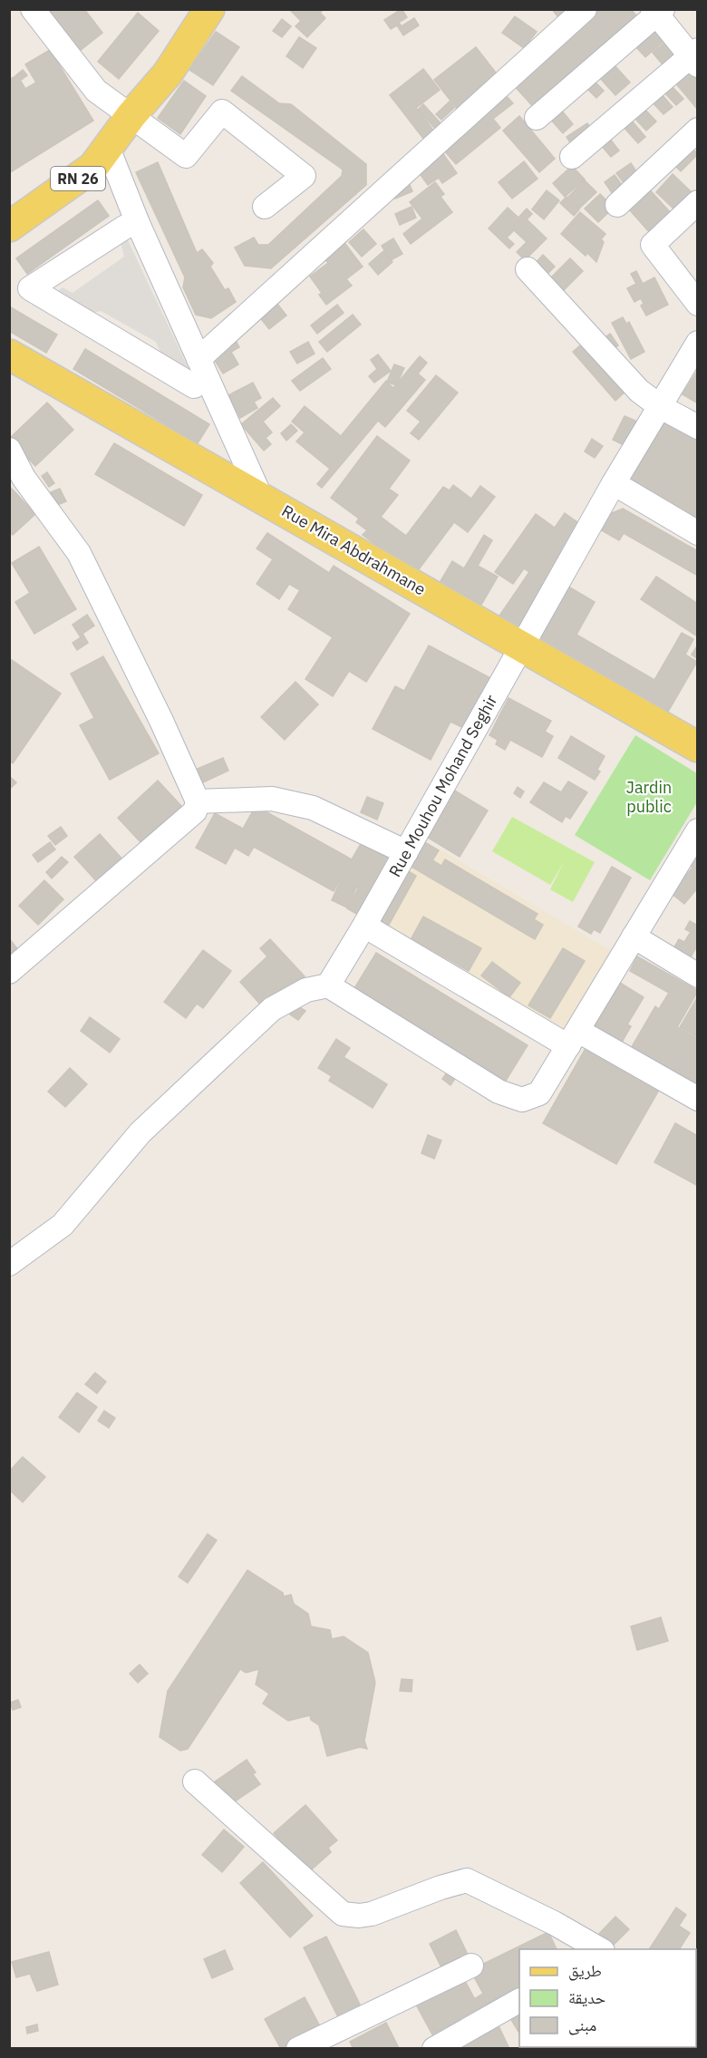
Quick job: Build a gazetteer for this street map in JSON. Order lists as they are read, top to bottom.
{
  "streets": {
    "main road": ["RN 26", "Rue Mira Abdrahmane"],
    "street": ["Rue Mouhou Mohand Seghir"]
  },
  "crossings": [
    ["Rue Mira Abdrahmane", "Rue Mouhou Mohand Seghir"]
  ],
  "parks": ["Jardin public"],
  "legend": ["طريق", "حديقة", "مبنى"]
}
